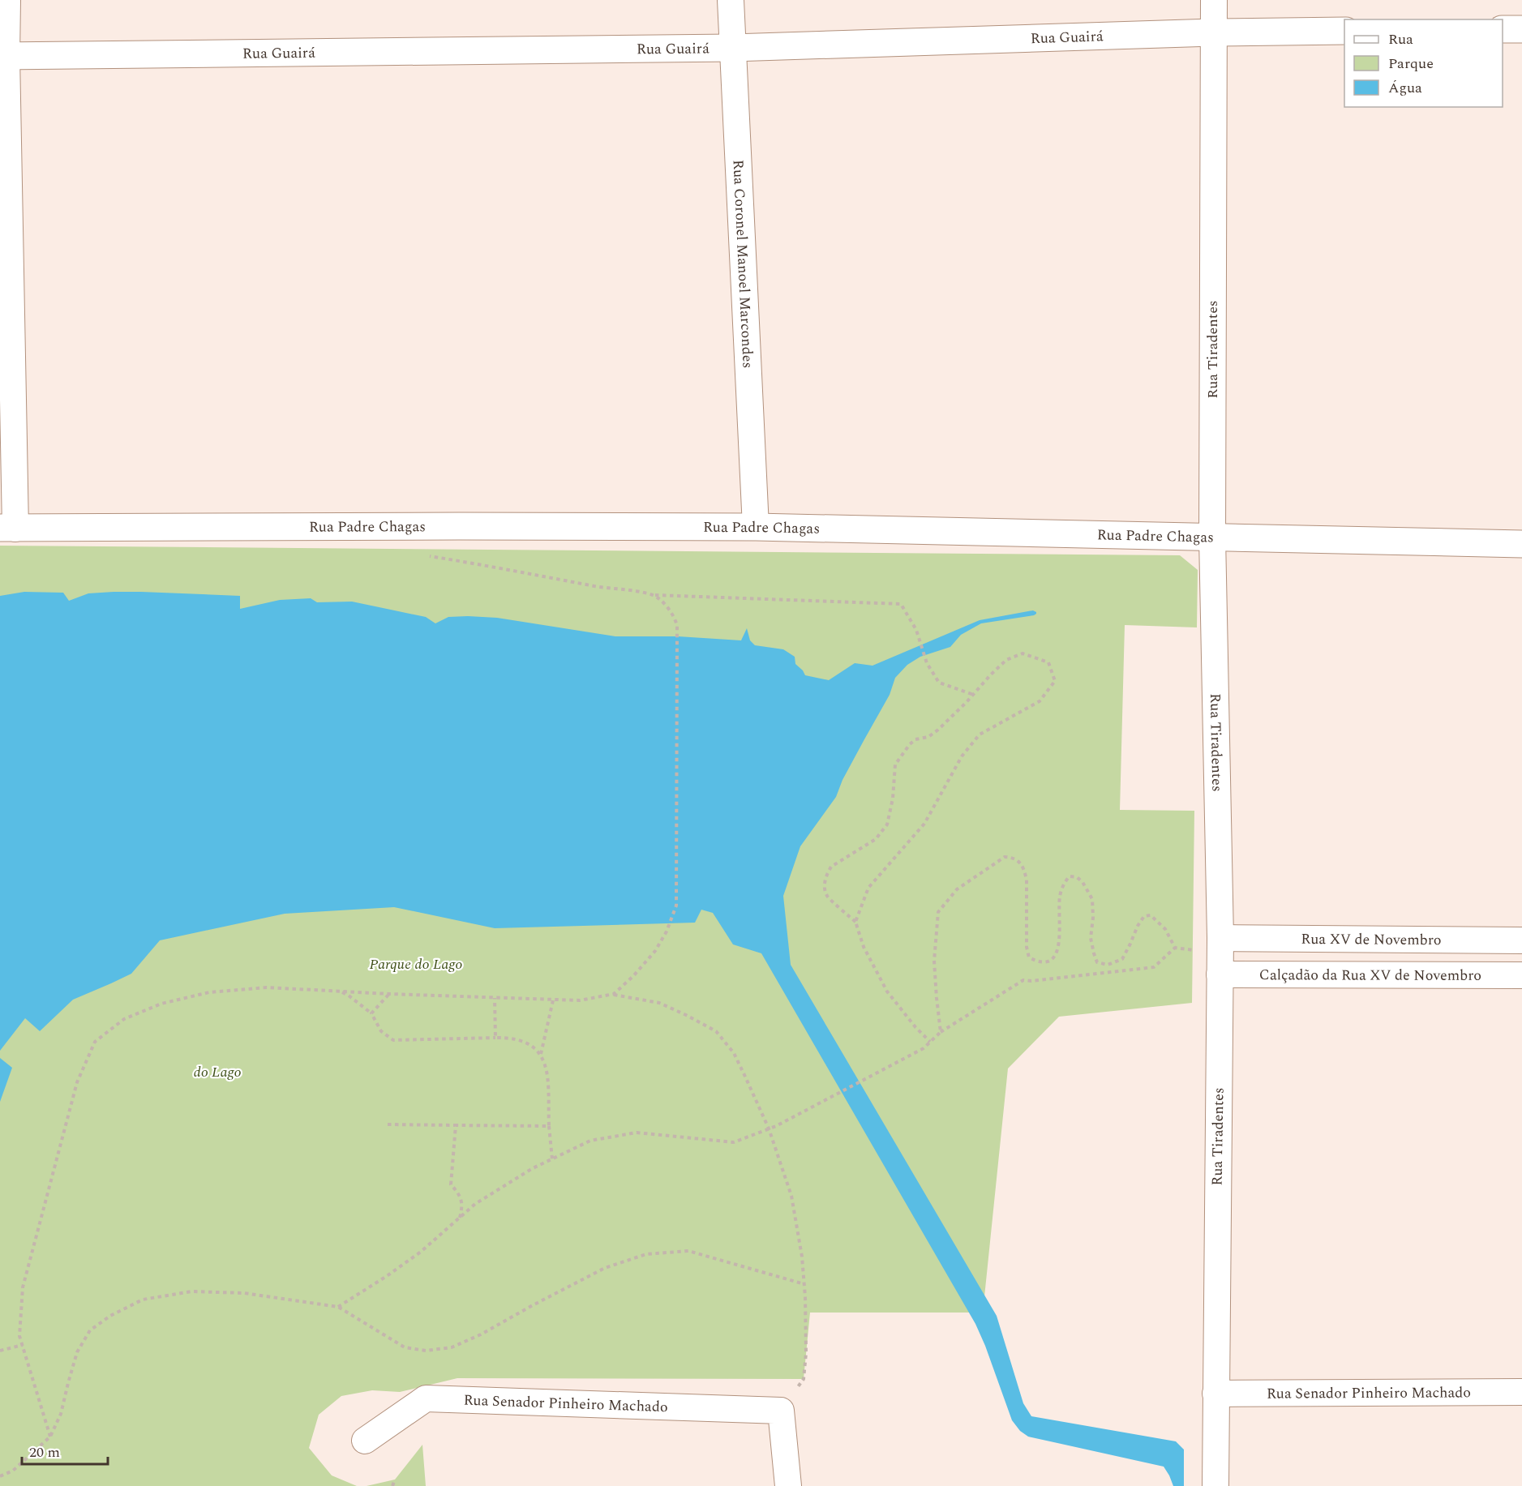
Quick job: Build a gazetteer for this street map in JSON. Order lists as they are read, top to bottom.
{
  "streets": {
    "street": [
      "Rua Guairá",
      "Rua Coronel Manoel Marcondes",
      "Rua Tiradentes",
      "Rua Padre Chagas",
      "Rua XV de Novembro",
      "Calçadão da Rua XV de Novembro",
      "Rua Senador Pinheiro Machado"
    ]
  },
  "crossings": [
    ["Rua Guairá", "Rua Coronel Manoel Marcondes"],
    ["Rua Guairá", "Rua Tiradentes"],
    ["Rua Coronel Manoel Marcondes", "Rua Padre Chagas"],
    ["Rua Tiradentes", "Rua Padre Chagas"],
    ["Rua Tiradentes", "Rua XV de Novembro"],
    ["Rua Tiradentes", "Calçadão da Rua XV de Novembro"],
    ["Rua Tiradentes", "Rua Senador Pinheiro Machado"],
    ["Rua XV de Novembro", "Calçadão da Rua XV de Novembro"]
  ],
  "parks": ["Parque do Lago", "do Lago"],
  "legend": ["Rua", "Parque", "Água"],
  "scale_bar": "20 m"
}
